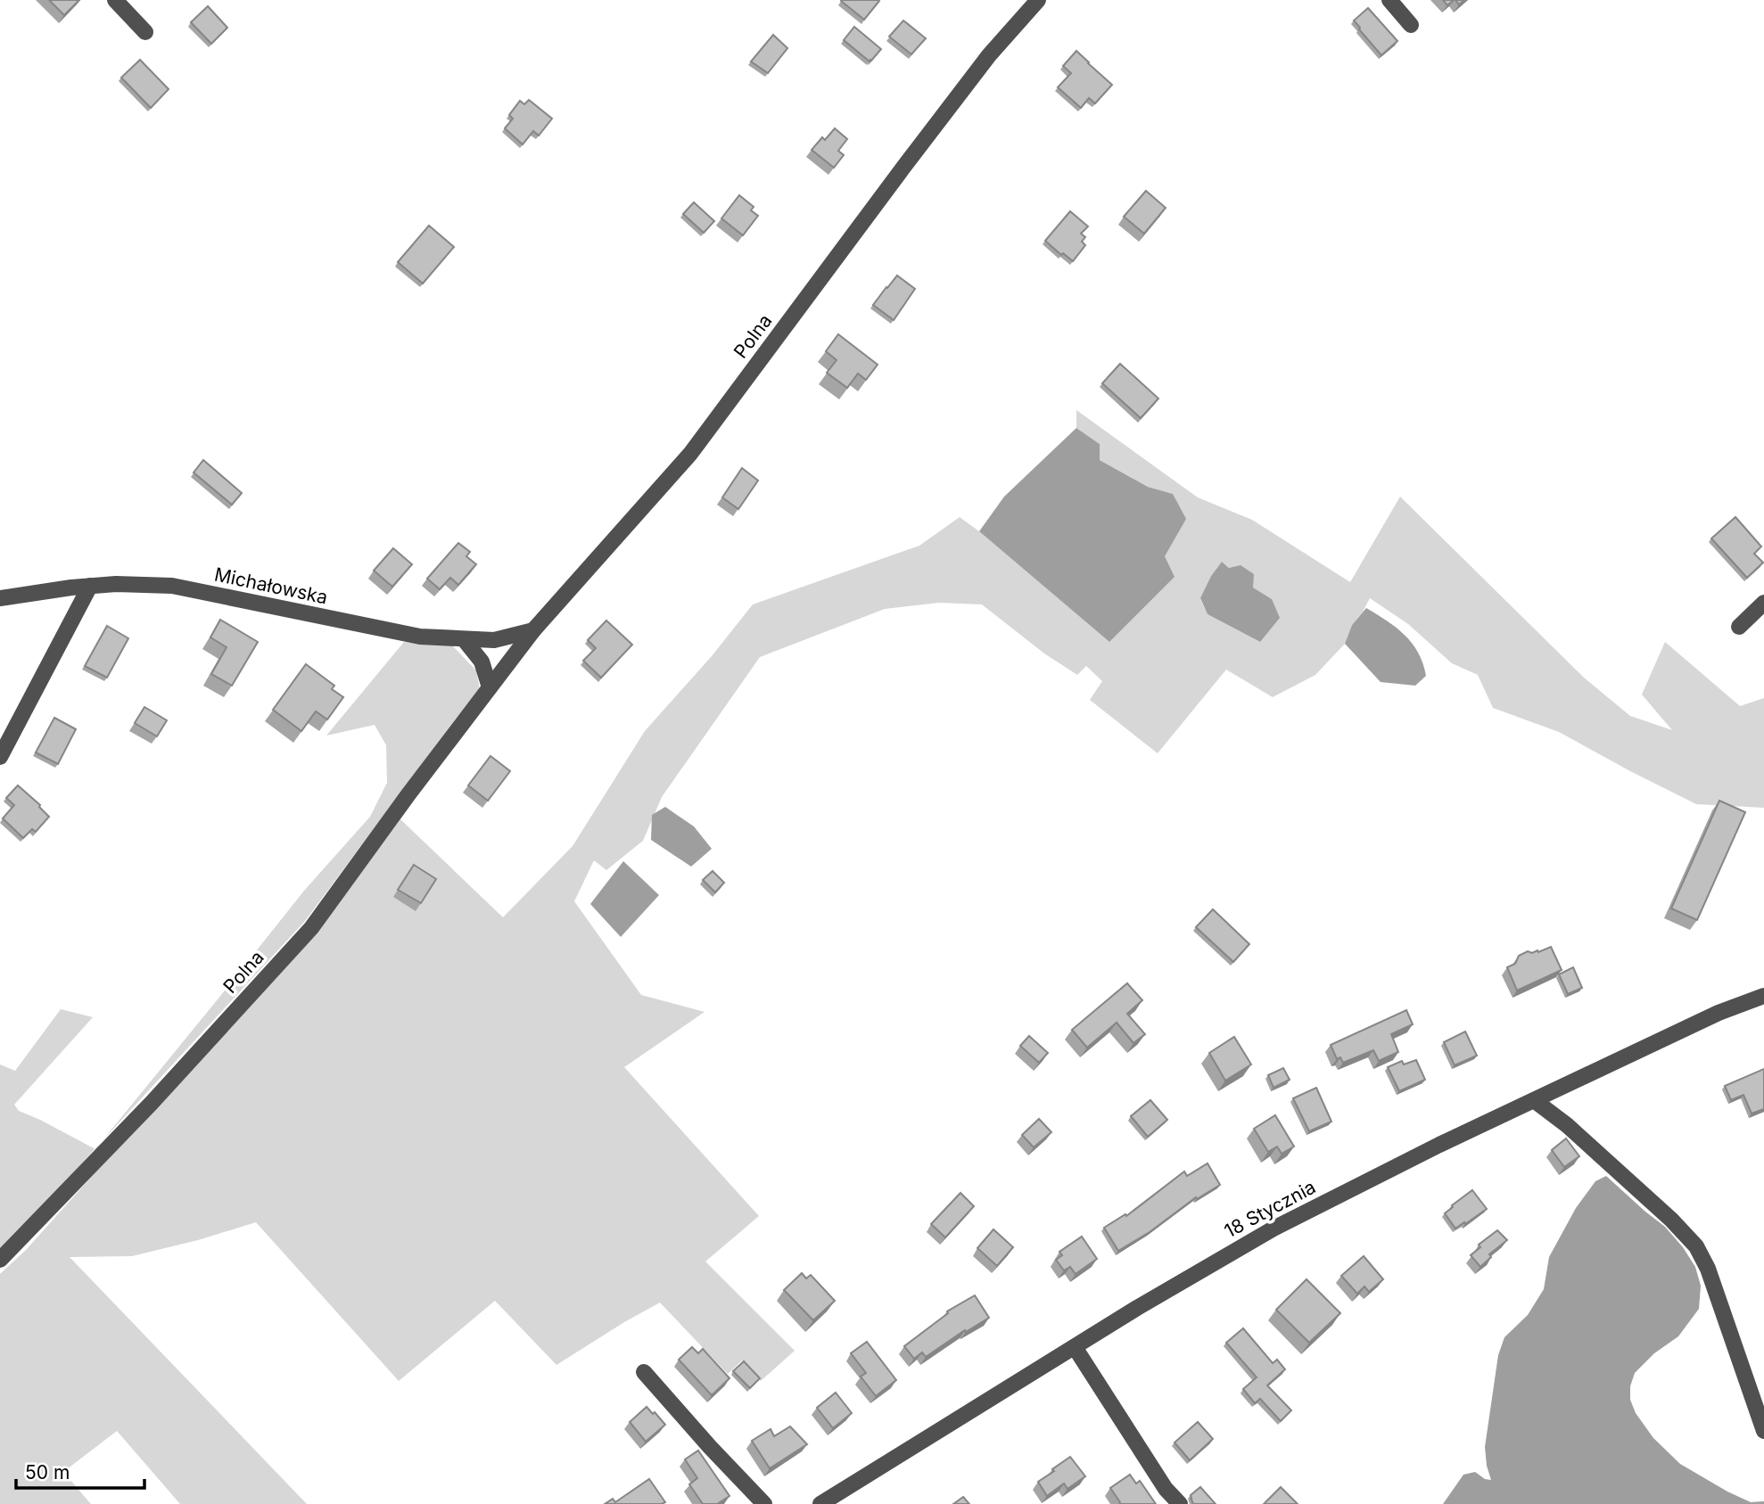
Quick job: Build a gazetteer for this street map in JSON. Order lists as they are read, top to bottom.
{
  "streets": {
    "street": ["Polna", "Michałowska", "18 Stycznia"]
  },
  "crossings": [
    ["Polna", "Michałowska"]
  ],
  "scale_bar": "50 m"
}
